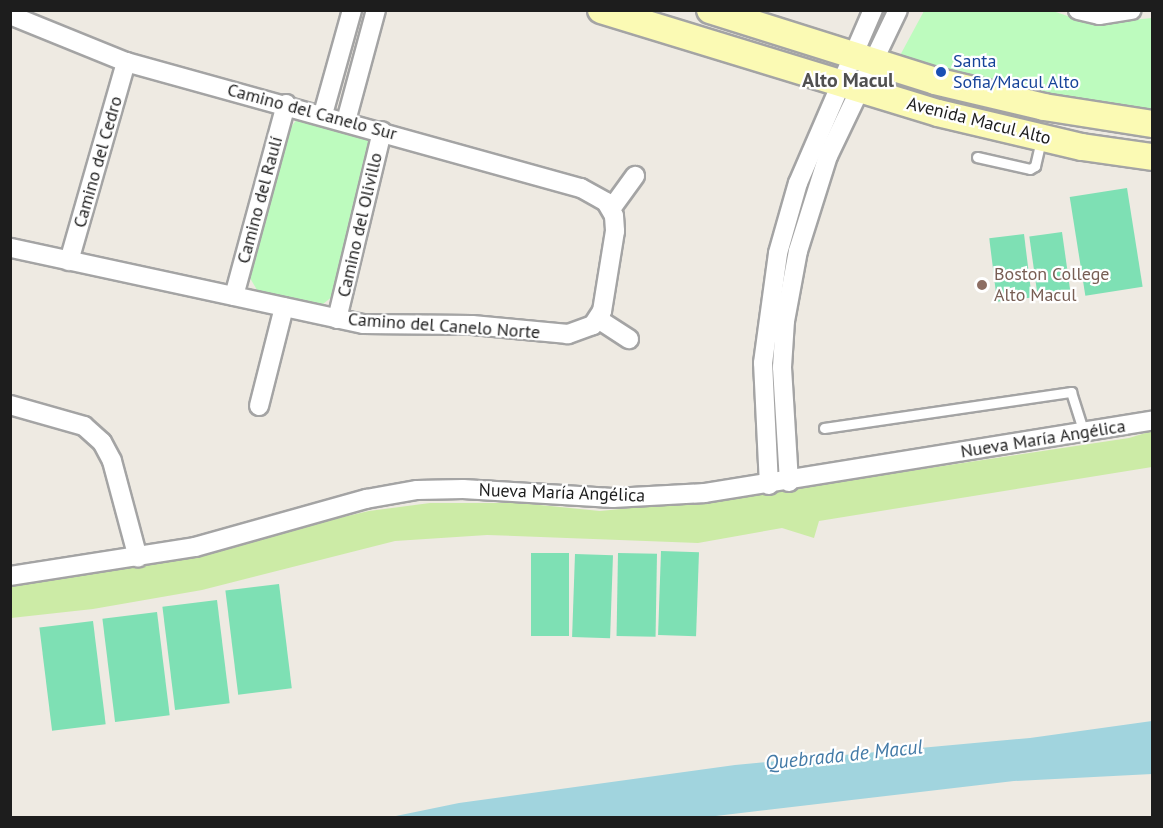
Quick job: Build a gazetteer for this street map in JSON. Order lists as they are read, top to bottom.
{
  "streets": {
    "street": [
      "Camino del Canelo Sur",
      "Avenida Macul Alto",
      "Camino del Cedro",
      "Camino del Raulí",
      "Camino del Olivillo",
      "Camino del Canelo Norte",
      "Nueva María Angélica"
    ]
  },
  "crossings": [
    ["Camino del Canelo Sur", "Camino del Cedro"],
    ["Camino del Canelo Sur", "Camino del Raulí"],
    ["Camino del Canelo Sur", "Camino del Olivillo"],
    ["Camino del Cedro", "Camino del Canelo Norte"],
    ["Camino del Raulí", "Camino del Canelo Norte"],
    ["Camino del Olivillo", "Camino del Canelo Norte"]
  ],
  "districts": ["Alto Macul"],
  "water": ["Quebrada de Macul"],
  "places": ["Santa Sofia/Macul Alto", "Boston College Alto Macul"]
}
